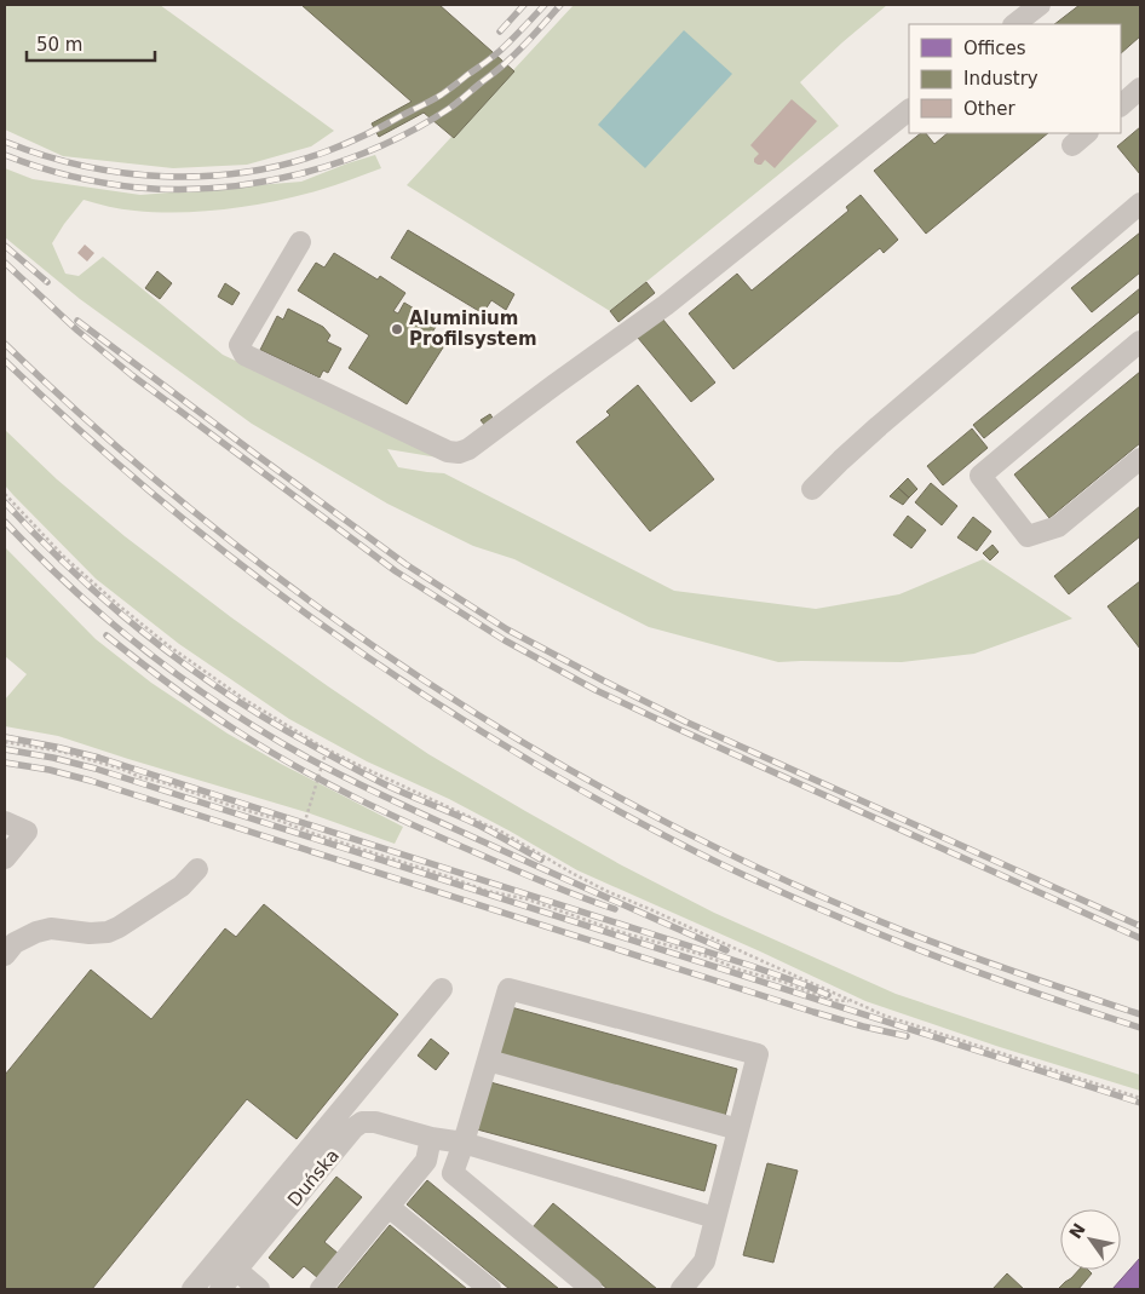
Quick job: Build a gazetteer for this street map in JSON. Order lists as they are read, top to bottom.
{
  "streets": {
    "street": ["Duńska"]
  },
  "places": ["Aluminium Profilsystem"],
  "legend": ["Offices", "Industry", "Other"],
  "scale_bar": "50 m",
  "north": "top left"
}
